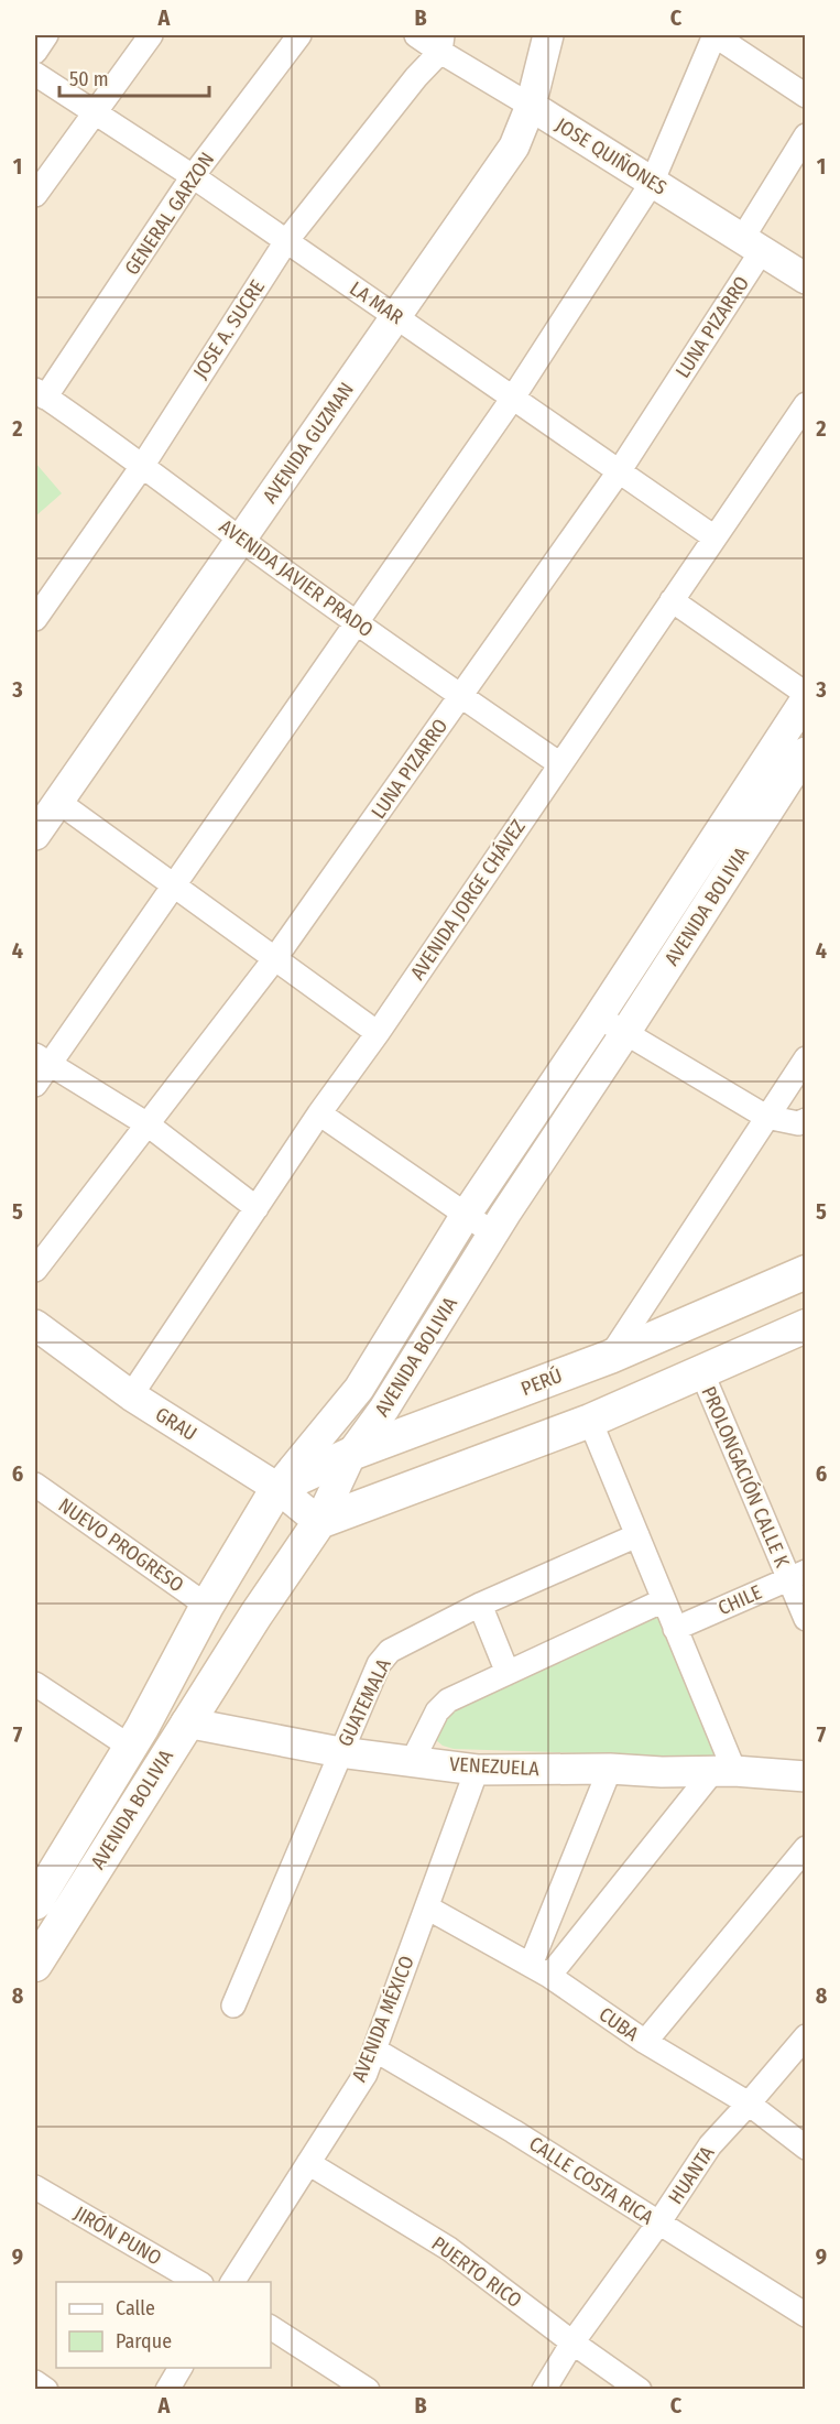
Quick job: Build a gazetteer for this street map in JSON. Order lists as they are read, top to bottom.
{
  "streets": {
    "main road": ["AVENIDA BOLIVIA", "PERÚ"],
    "street": [
      "JOSE QUIÑONES",
      "GENERAL GARZON",
      "LA MAR",
      "LUNA PIZARRO",
      "JOSE A. SUCRE",
      "AVENIDA GUZMAN",
      "AVENIDA JAVIER PRADO",
      "AVENIDA JORGE CHÁVEZ",
      "GRAU",
      "PROLONGACIÓN CALLE K",
      "NUEVO PROGRESO",
      "CHILE",
      "GUATEMALA",
      "VENEZUELA",
      "AVENIDA MÉXICO",
      "CUBA",
      "HUANTA",
      "CALLE COSTA RICA",
      "JIRÓN PUNO",
      "PUERTO RICO"
    ]
  },
  "crossings": [
    ["JOSE QUIÑONES", "LUNA PIZARRO"],
    ["JOSE QUIÑONES", "JOSE A. SUCRE"],
    ["JOSE QUIÑONES", "AVENIDA GUZMAN"],
    ["GENERAL GARZON", "LA MAR"],
    ["GENERAL GARZON", "AVENIDA JAVIER PRADO"],
    ["LA MAR", "LUNA PIZARRO"],
    ["LA MAR", "JOSE A. SUCRE"],
    ["LA MAR", "AVENIDA GUZMAN"],
    ["LA MAR", "AVENIDA JORGE CHÁVEZ"],
    ["LUNA PIZARRO", "AVENIDA JAVIER PRADO"],
    ["JOSE A. SUCRE", "AVENIDA JAVIER PRADO"],
    ["AVENIDA GUZMAN", "AVENIDA JAVIER PRADO"],
    ["AVENIDA JAVIER PRADO", "AVENIDA JORGE CHÁVEZ"],
    ["AVENIDA JORGE CHÁVEZ", "GRAU"],
    ["AVENIDA BOLIVIA", "PERÚ"],
    ["AVENIDA BOLIVIA", "GRAU"],
    ["AVENIDA BOLIVIA", "NUEVO PROGRESO"],
    ["AVENIDA BOLIVIA", "VENEZUELA"],
    ["PERÚ", "GRAU"],
    ["PROLONGACIÓN CALLE K", "CHILE"],
    ["GUATEMALA", "VENEZUELA"],
    ["VENEZUELA", "AVENIDA MÉXICO"],
    ["AVENIDA MÉXICO", "CUBA"],
    ["AVENIDA MÉXICO", "CALLE COSTA RICA"],
    ["AVENIDA MÉXICO", "PUERTO RICO"],
    ["CUBA", "HUANTA"],
    ["HUANTA", "CALLE COSTA RICA"],
    ["HUANTA", "PUERTO RICO"]
  ],
  "legend": ["Calle", "Parque"],
  "scale_bar": "50 m",
  "grid": {
    "columns": ["A", "B", "C"],
    "rows": [
      "1",
      "2",
      "3",
      "4",
      "5",
      "6",
      "7",
      "8",
      "9"
    ]
  }
}
